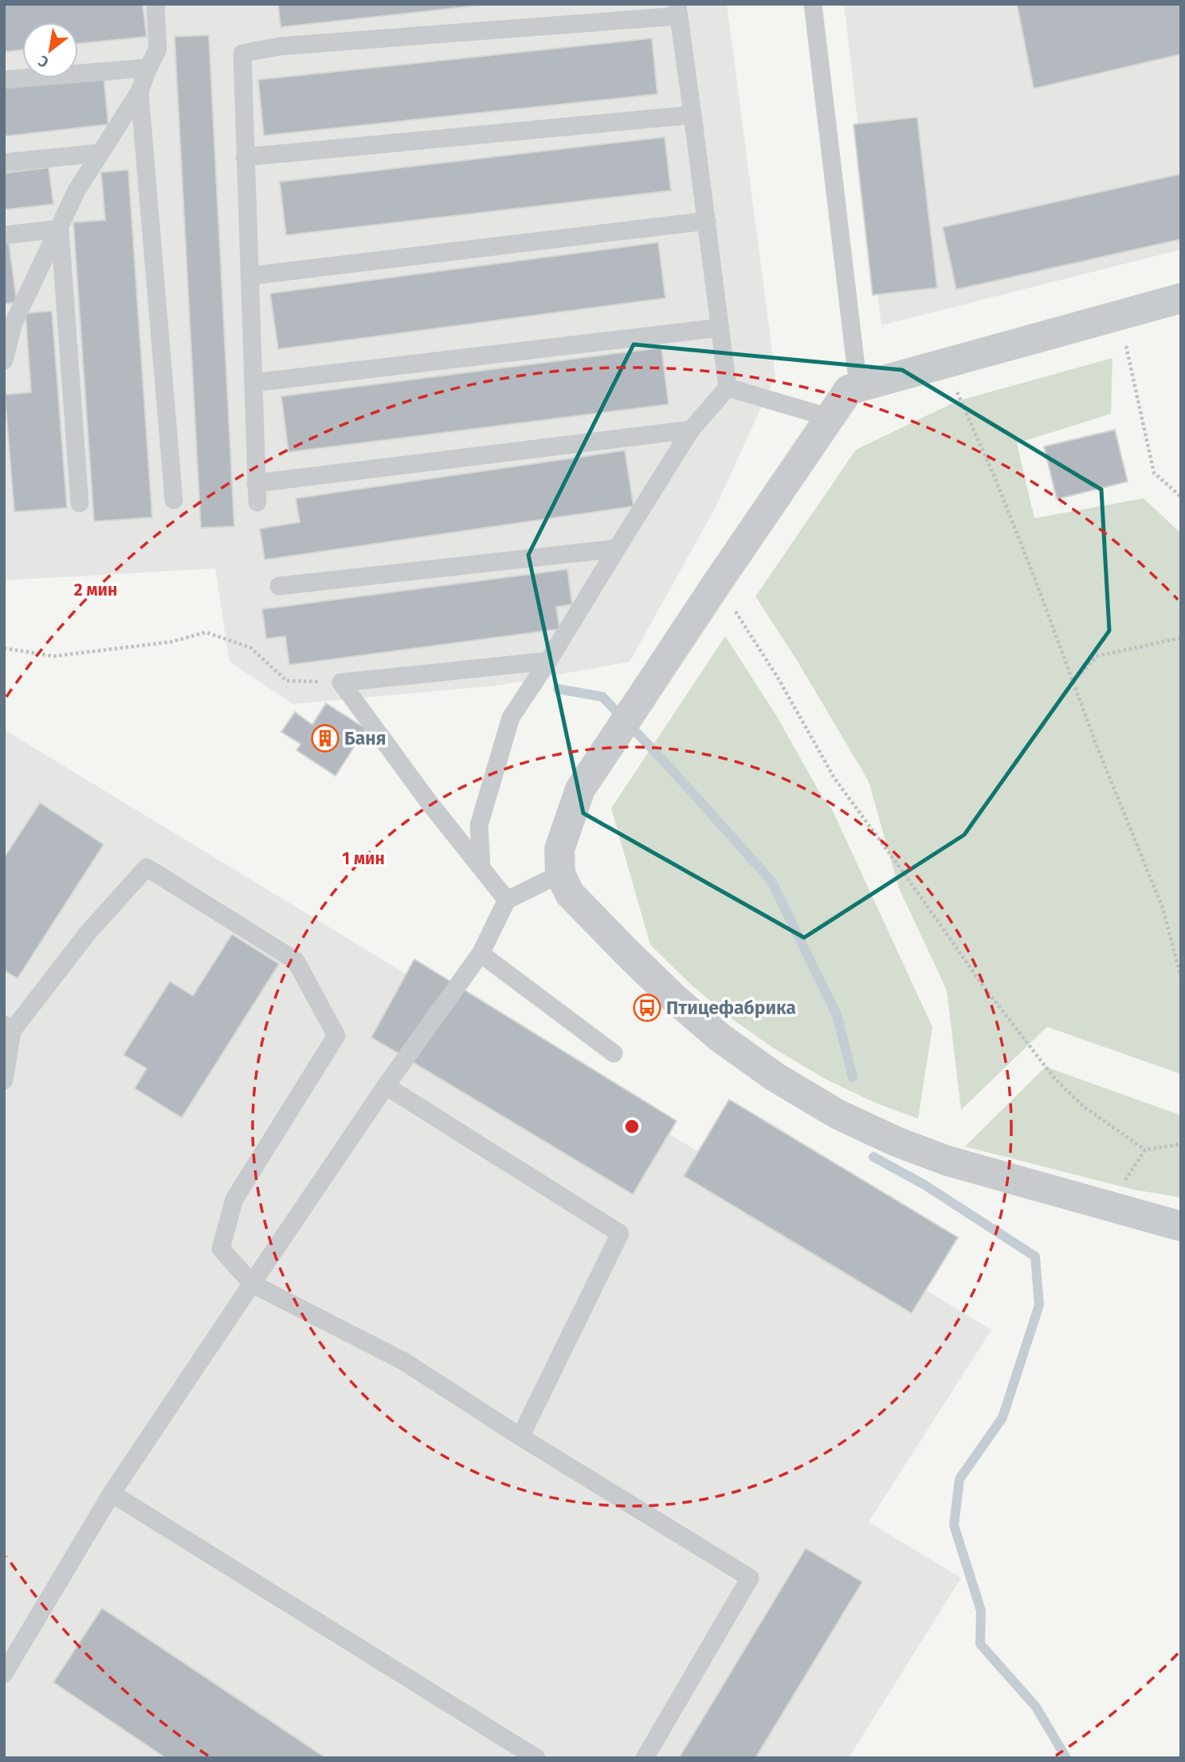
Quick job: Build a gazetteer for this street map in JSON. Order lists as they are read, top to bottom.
{
  "places": {
    "building": ["Баня"],
    "bus stop": ["Птицефабрика"]
  },
  "north": "bottom left",
  "rings": ["2 мин", "1 мин"]
}
